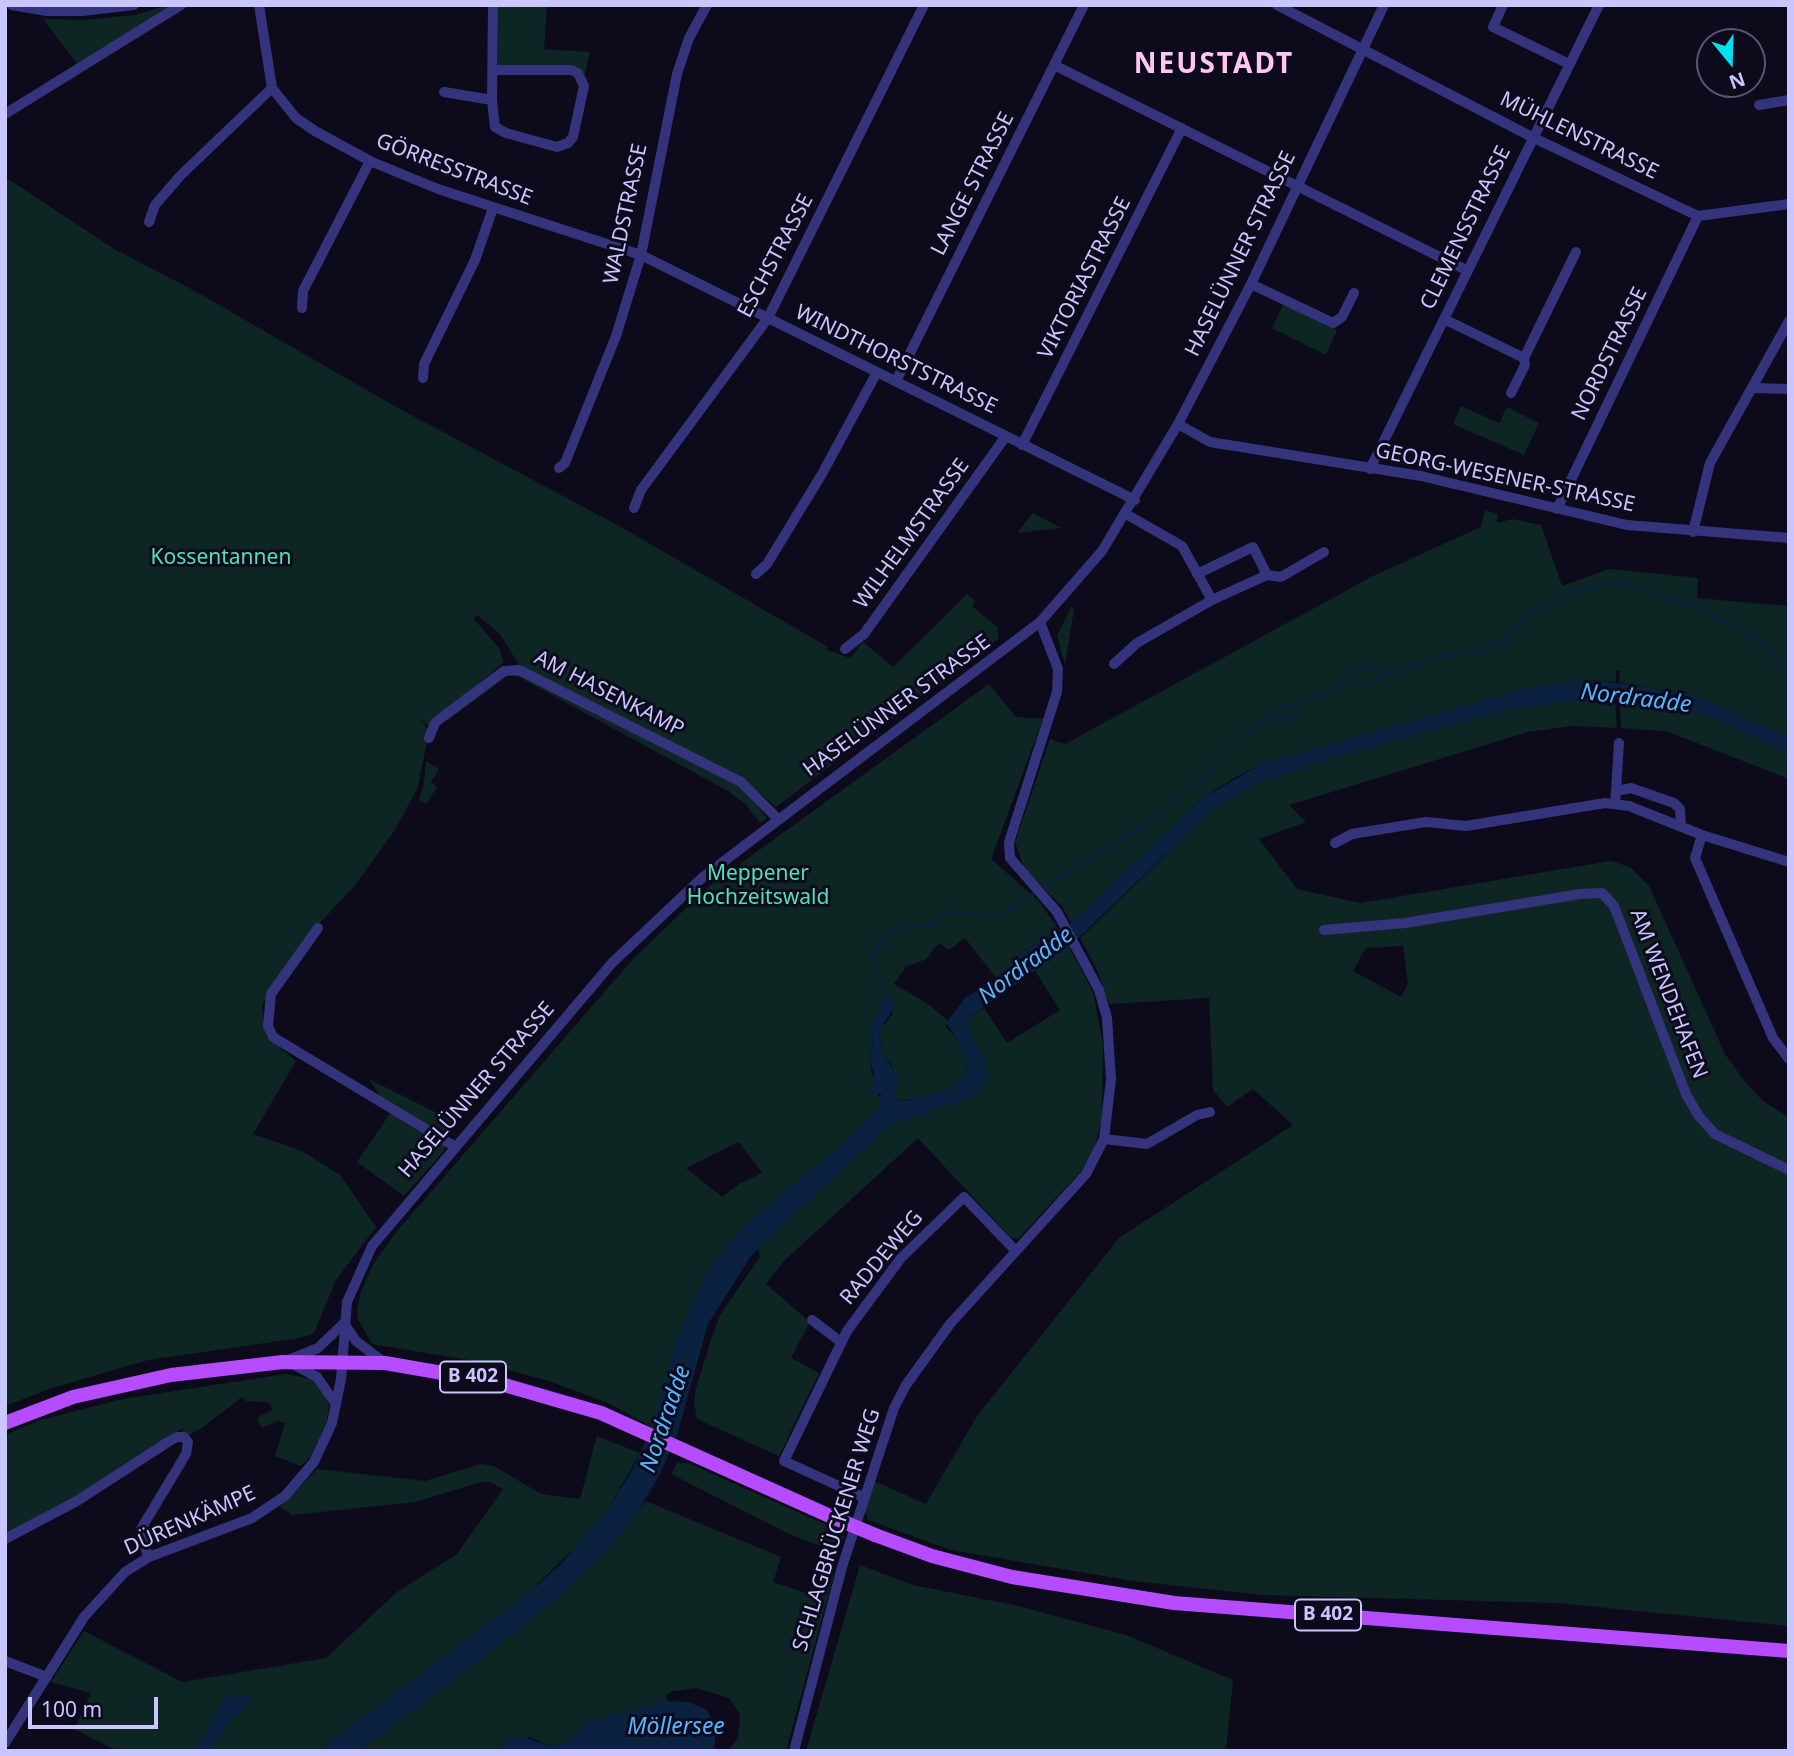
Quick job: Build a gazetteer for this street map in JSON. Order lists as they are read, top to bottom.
{
  "streets": {
    "main road": ["B 402"],
    "street": [
      "MÜHLENSTRASSE",
      "GÖRRESSTRASSE",
      "LANGE STRASSE",
      "WALDSTRASSE",
      "CLEMENSSTRASSE",
      "HASELÜNNER STRASSE",
      "ESCHSTRASSE",
      "VIKTORIASTRASSE",
      "NORDSTRASSE",
      "WINDTHORSTSTRASSE",
      "GEORG-WESENER-STRASSE",
      "WILHELMSTRASSE",
      "AM HASENKAMP",
      "AM WENDEHAFEN",
      "RADDEWEG",
      "DÜRENKÄMPE",
      "SCHLAGBRÜCKENER WEG"
    ]
  },
  "crossings": [
    ["MÜHLENSTRASSE", "CLEMENSSTRASSE"],
    ["MÜHLENSTRASSE", "HASELÜNNER STRASSE"],
    ["MÜHLENSTRASSE", "NORDSTRASSE"],
    ["GÖRRESSTRASSE", "WALDSTRASSE"],
    ["GÖRRESSTRASSE", "WINDTHORSTSTRASSE"],
    ["LANGE STRASSE", "WINDTHORSTSTRASSE"],
    ["WALDSTRASSE", "WINDTHORSTSTRASSE"],
    ["CLEMENSSTRASSE", "GEORG-WESENER-STRASSE"],
    ["HASELÜNNER STRASSE", "WINDTHORSTSTRASSE"],
    ["HASELÜNNER STRASSE", "GEORG-WESENER-STRASSE"],
    ["HASELÜNNER STRASSE", "AM HASENKAMP"],
    ["HASELÜNNER STRASSE", "B 402"],
    ["HASELÜNNER STRASSE", "DÜRENKÄMPE"],
    ["HASELÜNNER STRASSE", "SCHLAGBRÜCKENER WEG"],
    ["ESCHSTRASSE", "WINDTHORSTSTRASSE"],
    ["VIKTORIASTRASSE", "WINDTHORSTSTRASSE"],
    ["NORDSTRASSE", "GEORG-WESENER-STRASSE"],
    ["WINDTHORSTSTRASSE", "WILHELMSTRASSE"],
    ["RADDEWEG", "SCHLAGBRÜCKENER WEG"],
    ["B 402", "DÜRENKÄMPE"]
  ],
  "districts": ["NEUSTADT"],
  "water": ["Nordradde", "Möllersee"],
  "parks": ["Kossentannen", "Meppener Hochzeitswald"],
  "scale_bar": "100 m",
  "north": "bottom"
}
